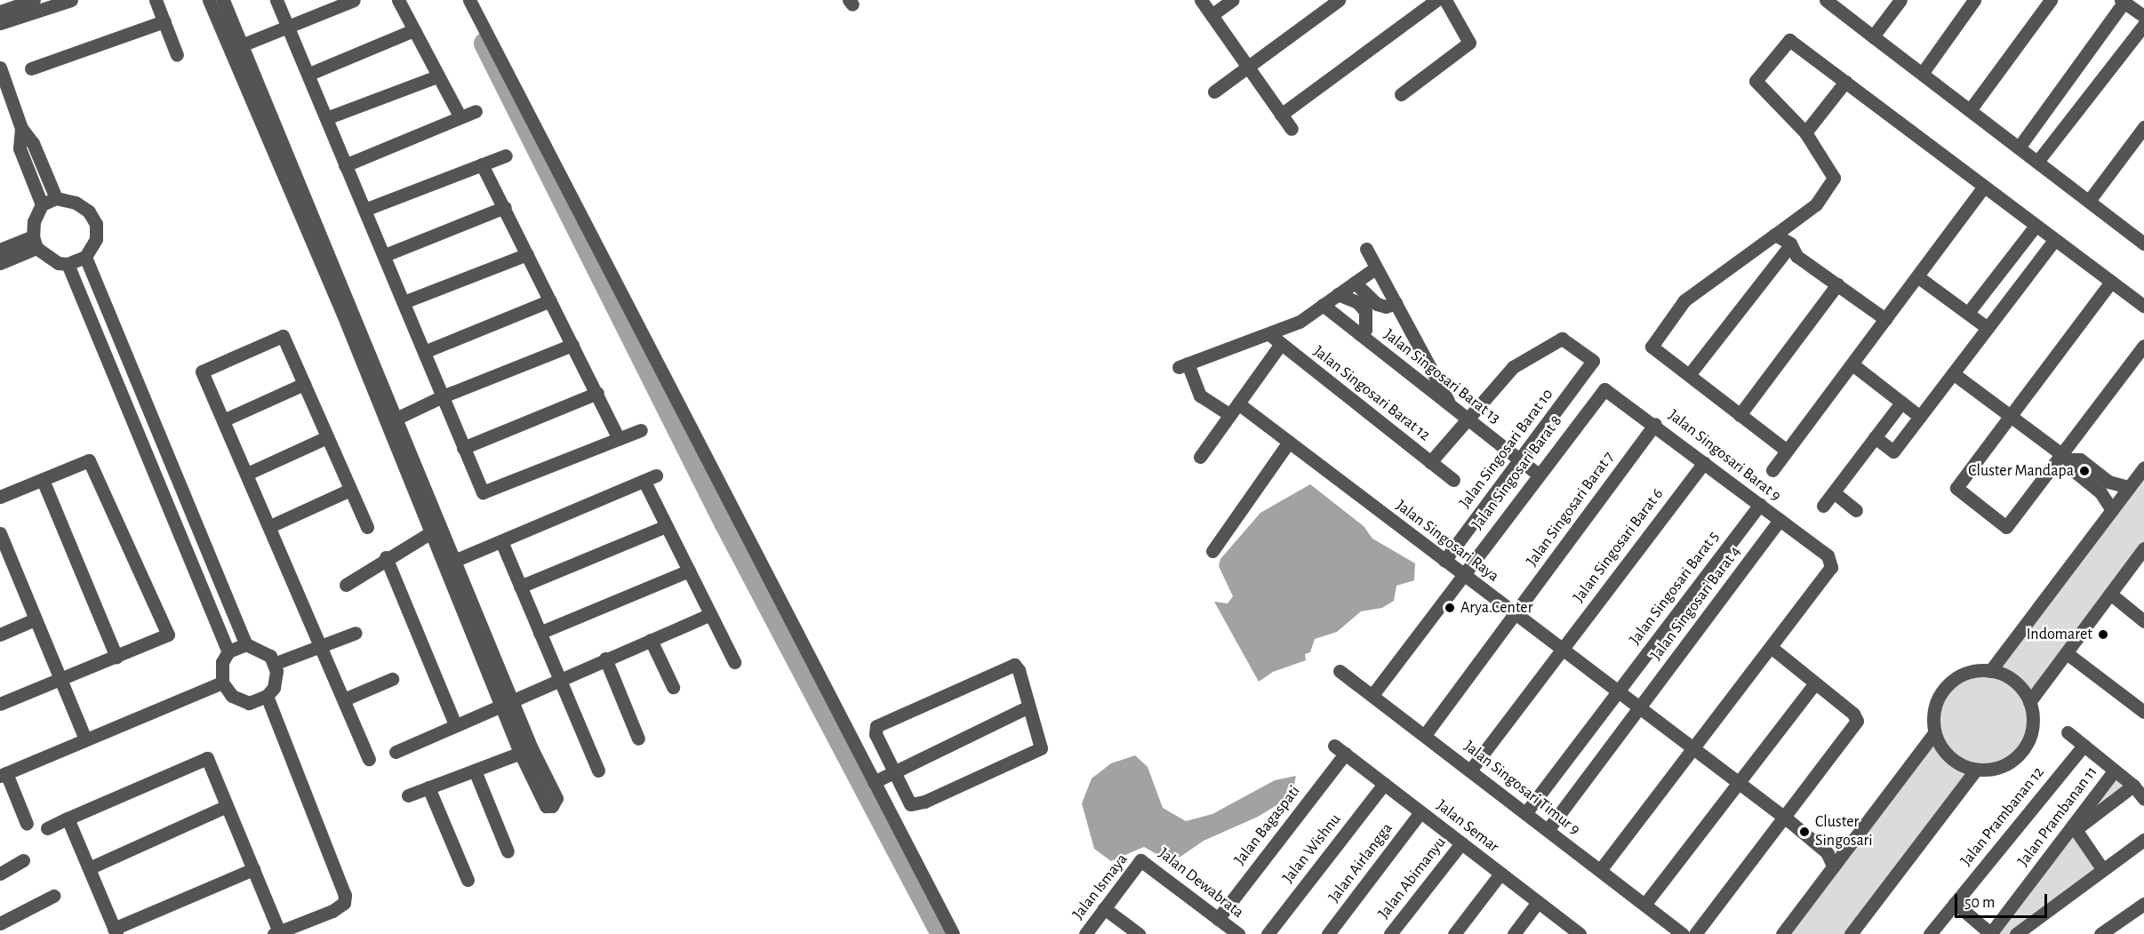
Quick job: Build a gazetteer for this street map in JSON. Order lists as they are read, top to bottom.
{
  "streets": {
    "street": [
      "Jalan Singosari Barat 13",
      "Jalan Singosari Barat 12",
      "Jalan Singosari Barat 10",
      "Jalan Singosari Barat 9",
      "Jalan Singosari Barat 8",
      "Jalan Singosari Barat 7",
      "Jalan Singosari Raya",
      "Jalan Singosari Barat 6",
      "Jalan Singosari Barat 5",
      "Jalan Singosari Barat 4",
      "Jalan Singosari Timur 9",
      "Jalan Prambanan 12",
      "Jalan Prambanan 11",
      "Jalan Bagaspati",
      "Jalan Semar",
      "Jalan Wishnu",
      "Jalan Airlangga",
      "Jalan Abimanyu",
      "Jalan Dewabrata",
      "Jalan Ismaya"
    ]
  },
  "crossings": [
    ["Jalan Singosari Barat 13", "Jalan Singosari Barat 10"],
    ["Jalan Singosari Barat 13", "Jalan Singosari Barat 8"],
    ["Jalan Singosari Barat 10", "Jalan Singosari Raya"],
    ["Jalan Singosari Barat 9", "Jalan Singosari Barat 8"],
    ["Jalan Singosari Barat 9", "Jalan Singosari Barat 7"],
    ["Jalan Singosari Barat 9", "Jalan Singosari Barat 6"],
    ["Jalan Singosari Barat 9", "Jalan Singosari Barat 5"],
    ["Jalan Singosari Barat 9", "Jalan Singosari Barat 4"],
    ["Jalan Singosari Barat 8", "Jalan Singosari Raya"],
    ["Jalan Singosari Barat 8", "Jalan Singosari Timur 9"],
    ["Jalan Singosari Barat 7", "Jalan Singosari Raya"],
    ["Jalan Singosari Barat 7", "Jalan Singosari Timur 9"],
    ["Jalan Singosari Raya", "Jalan Singosari Barat 6"],
    ["Jalan Singosari Raya", "Jalan Singosari Barat 5"],
    ["Jalan Singosari Raya", "Jalan Singosari Barat 4"],
    ["Jalan Singosari Barat 6", "Jalan Singosari Timur 9"],
    ["Jalan Singosari Barat 5", "Jalan Singosari Timur 9"],
    ["Jalan Singosari Barat 4", "Jalan Singosari Timur 9"],
    ["Jalan Bagaspati", "Jalan Semar"],
    ["Jalan Bagaspati", "Jalan Dewabrata"],
    ["Jalan Semar", "Jalan Wishnu"],
    ["Jalan Semar", "Jalan Airlangga"],
    ["Jalan Semar", "Jalan Abimanyu"],
    ["Jalan Dewabrata", "Jalan Ismaya"]
  ],
  "places": [
    "Cluster Mandapa",
    "Arya.Center",
    "Indomaret",
    "Cluster Singosari"
  ],
  "scale_bar": "50 m"
}
